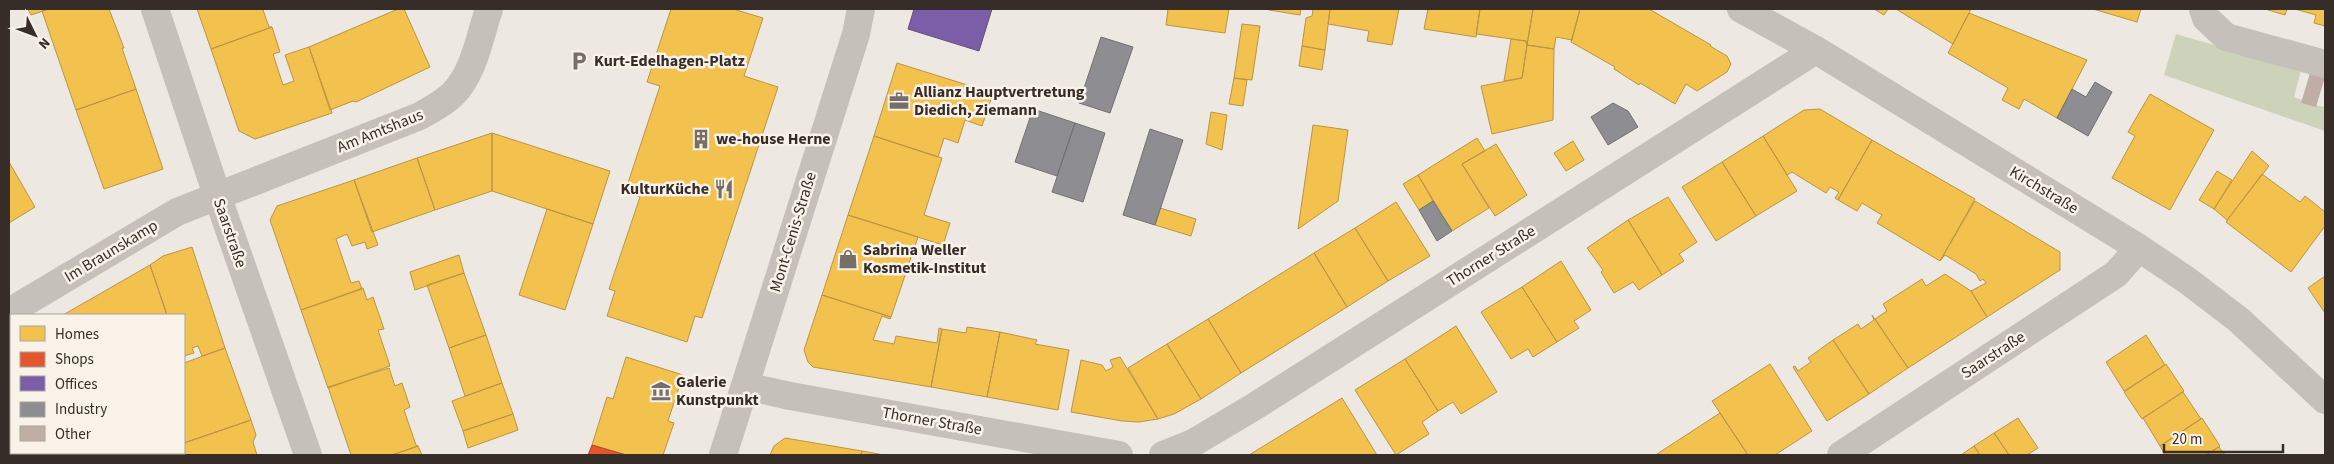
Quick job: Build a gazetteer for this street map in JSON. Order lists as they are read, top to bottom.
{
  "streets": {
    "street": [
      "Am Amtshaus",
      "Kirchstraße",
      "Mont-Cenis-Straße",
      "Saarstraße",
      "Im Braunskamp",
      "Thorner Straße"
    ]
  },
  "crossings": [
    ["Am Amtshaus", "Saarstraße"],
    ["Am Amtshaus", "Im Braunskamp"],
    ["Kirchstraße", "Saarstraße"],
    ["Kirchstraße", "Thorner Straße"],
    ["Mont-Cenis-Straße", "Thorner Straße"],
    ["Saarstraße", "Im Braunskamp"]
  ],
  "places": {
    "parking": ["Kurt-Edelhagen-Platz"],
    "office": ["Allianz Hauptvertretung Diedich, Ziemann"],
    "building": ["we-house Herne"],
    "restaurant": ["KulturKüche"],
    "shop": ["Sabrina Weller Kosmetik-Institut"],
    "museum": ["Galerie Kunstpunkt"]
  },
  "legend": [
    "Homes",
    "Shops",
    "Offices",
    "Industry",
    "Other"
  ],
  "scale_bar": "20 m",
  "north": "bottom right"
}
